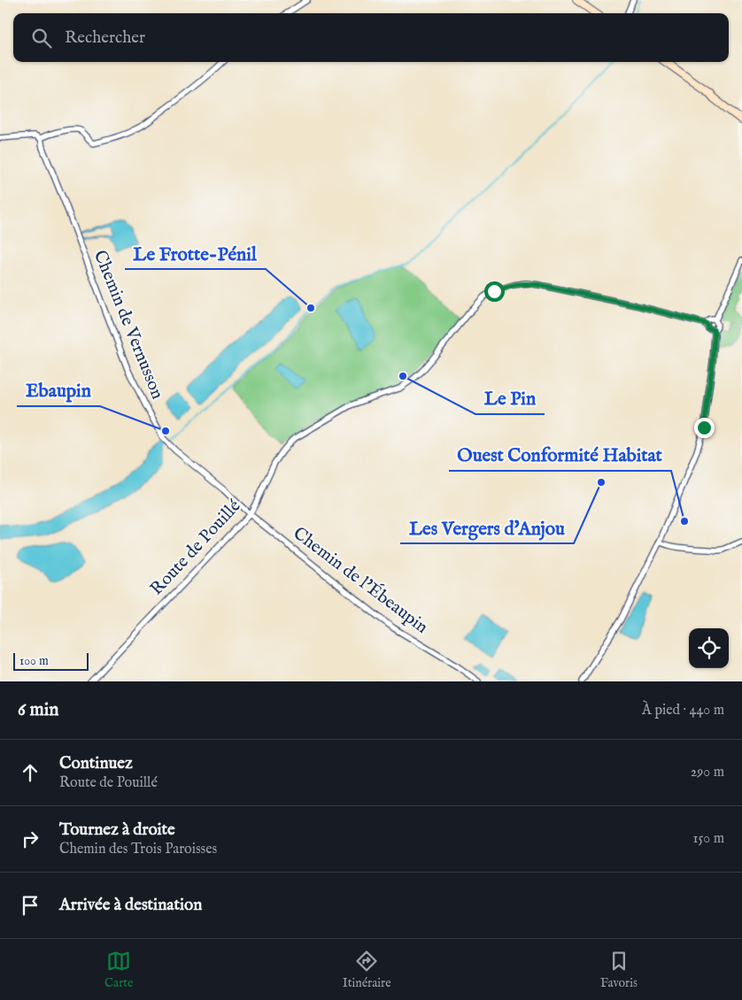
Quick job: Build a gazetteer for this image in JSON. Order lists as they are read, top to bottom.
{
  "streets": {
    "street": ["Chemin de Vernusson", "Route de Pouillé", "Chemin de l'Ébeaupin"]
  },
  "crossings": [
    ["Chemin de Vernusson", "Route de Pouillé"],
    ["Chemin de Vernusson", "Chemin de l'Ébeaupin"],
    ["Route de Pouillé", "Chemin de l'Ébeaupin"]
  ],
  "places": [
    "Le Frotte-Pénil",
    "Le Pin",
    "Ebaupin",
    "Les Vergers d'Anjou",
    "Ouest Conformité Habitat"
  ],
  "scale_bar": "100 m",
  "page": {
    "search": "Rechercher",
    "scale": "100 m",
    "heading": ["6 min", "À pied · 440 m"],
    "list": [
      ["Continuez", "Route de Pouillé", "290 m"],
      ["Tournez à droite", "Chemin des Trois Paroisses", "150 m"],
      "Arrivée à destination"
    ],
    "nav": ["Carte", "Itinéraire", "Favoris"]
  }
}
